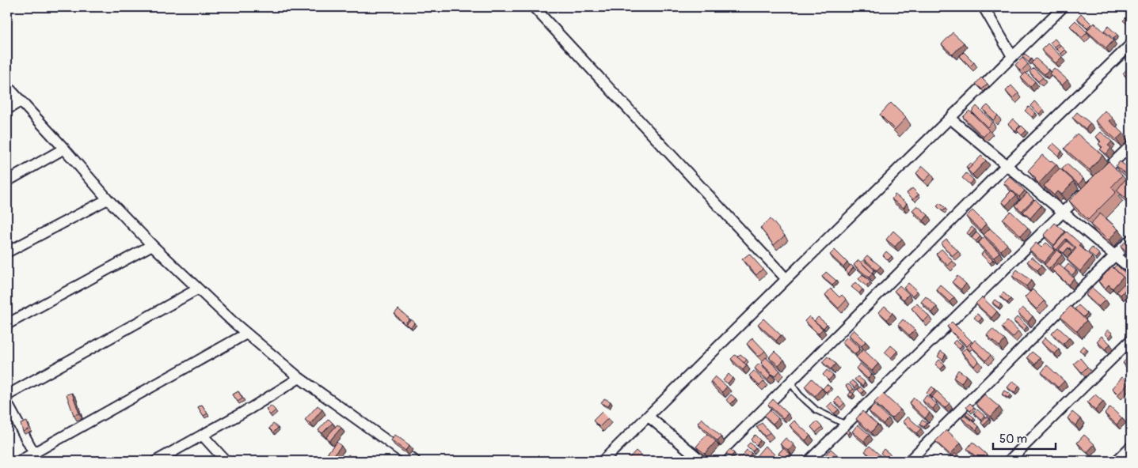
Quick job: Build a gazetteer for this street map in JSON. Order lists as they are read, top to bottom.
{
  "scale_bar": "50 m"
}
